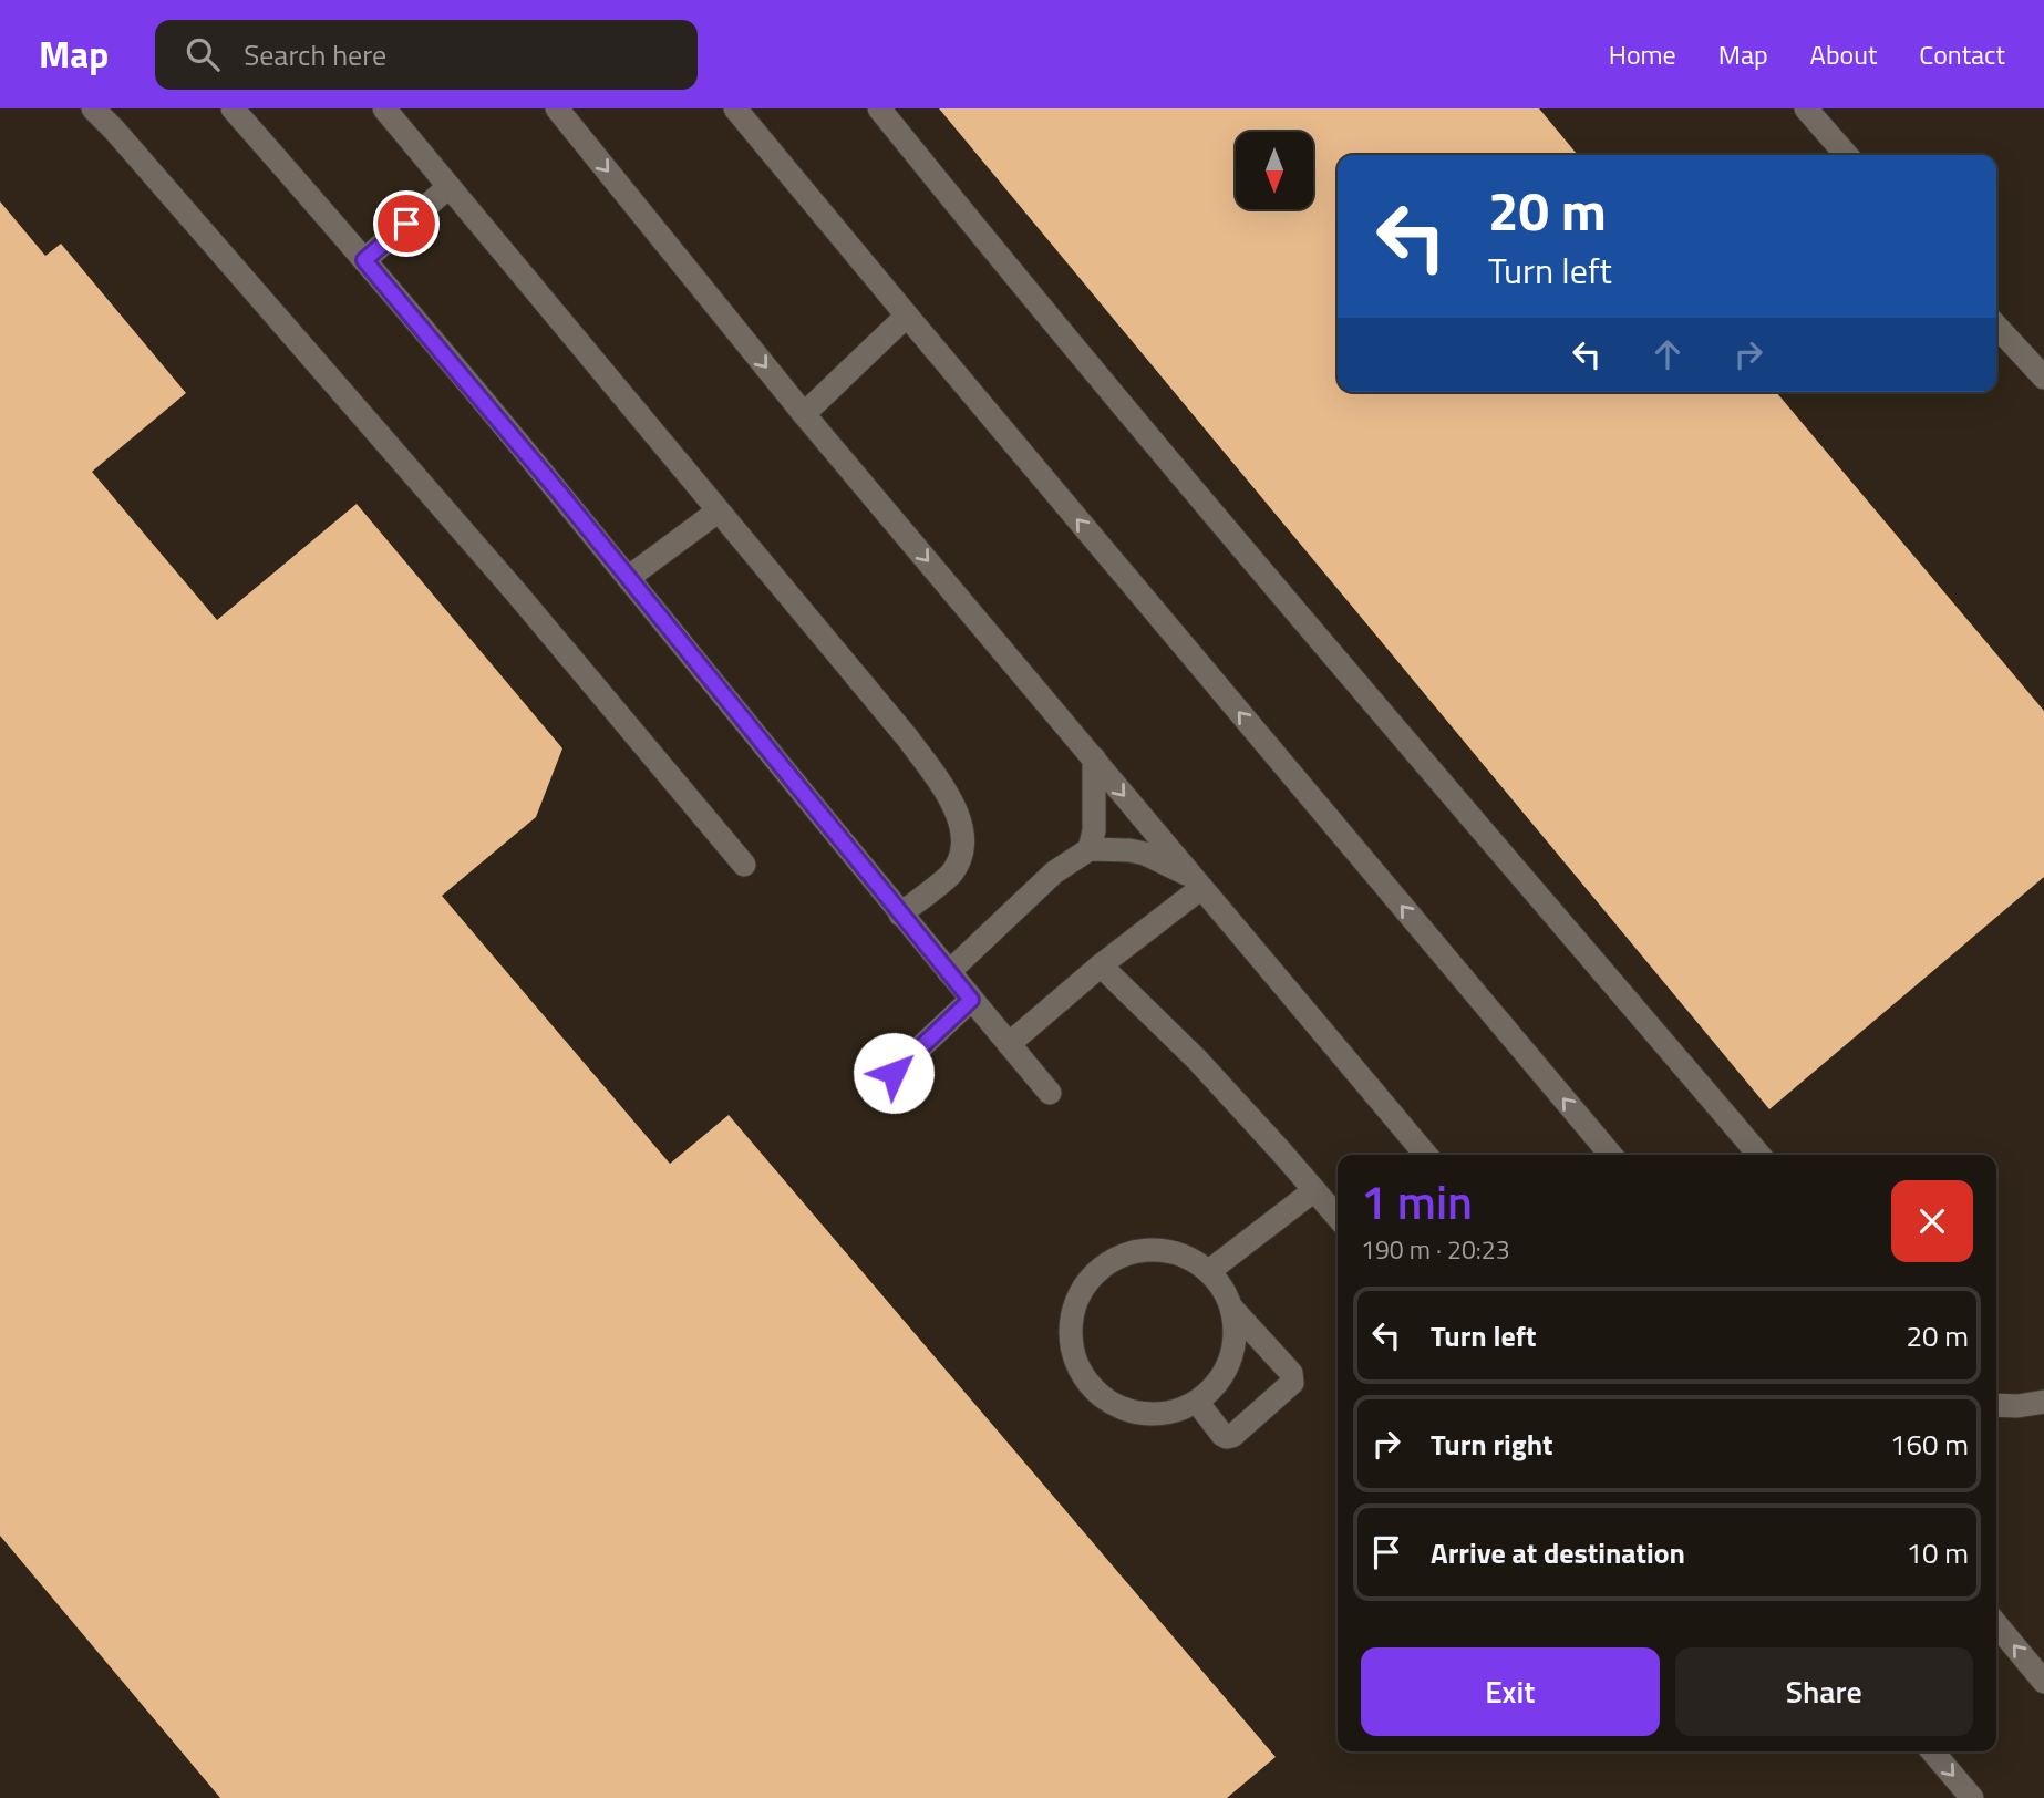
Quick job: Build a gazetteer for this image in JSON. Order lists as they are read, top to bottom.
{
  "north": "bottom",
  "page": {
    "header": "Map",
    "search": "Search here",
    "nav": [
      "Home",
      "Map",
      "About",
      "Contact"
    ],
    "turn": ["20 m", "Turn left"],
    "heading": ["1 min", "190 m · 20:23"],
    "list": [
      {
        "name": "Turn left",
        "value": "20 m"
      },
      {
        "name": "Turn right",
        "value": "160 m"
      },
      {
        "name": "Arrive at destination",
        "value": "10 m"
      }
    ],
    "buttons": ["Exit", "Share"]
  }
}
